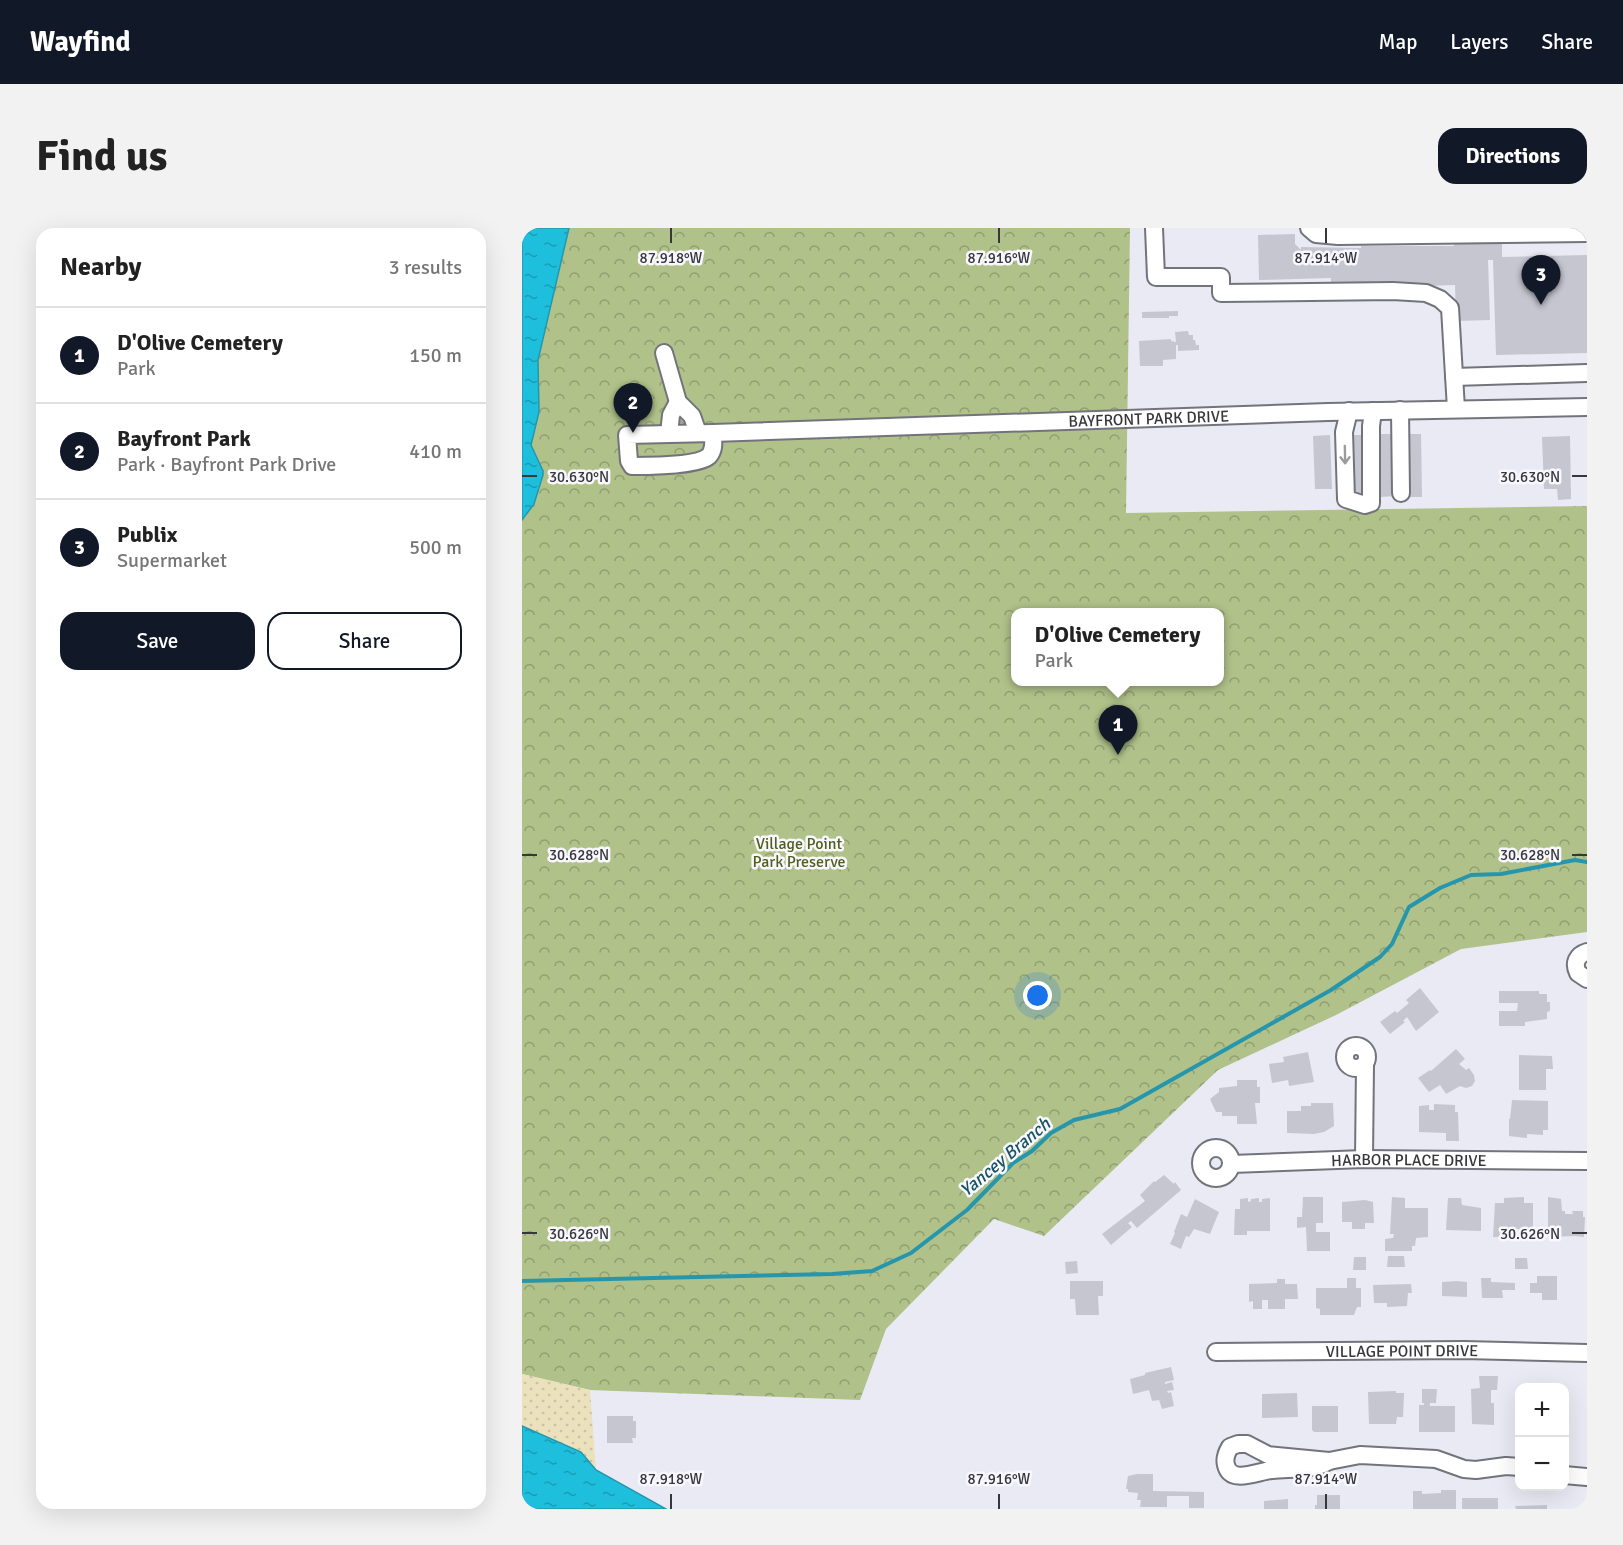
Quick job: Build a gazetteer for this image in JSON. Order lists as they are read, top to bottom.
{
  "streets": {
    "street": ["BAYFRONT PARK DRIVE", "HARBOR PLACE DRIVE", "VILLAGE POINT DRIVE"]
  },
  "water": ["Yancey Branch"],
  "parks": ["Village Point Park Preserve"],
  "page": {
    "header": "Wayfind",
    "nav": ["Map", "Layers", "Share"],
    "buttons": [
      "Directions",
      ["Save", "Share"]
    ],
    "title": "Find us",
    "heading": ["Nearby", "3 results"],
    "pins": ["3", "2", "1"],
    "list": [
      {
        "mark": "1",
        "name": "D'Olive Cemetery",
        "note": "Park",
        "value": "150 m"
      },
      {
        "mark": "2",
        "name": "Bayfront Park",
        "note": "Park · Bayfront Park Drive",
        "value": "410 m"
      },
      {
        "mark": "3",
        "name": "Publix",
        "note": "Supermarket",
        "value": "500 m"
      }
    ],
    "popup": ["D'Olive Cemetery", "Park"],
    "map_buttons": ["+", "−"]
  },
  "coordinates": [
    "87.918°W",
    "87.916°W",
    "87.914°W",
    "30.630°N",
    "30.628°N",
    "30.626°N"
  ]
}
